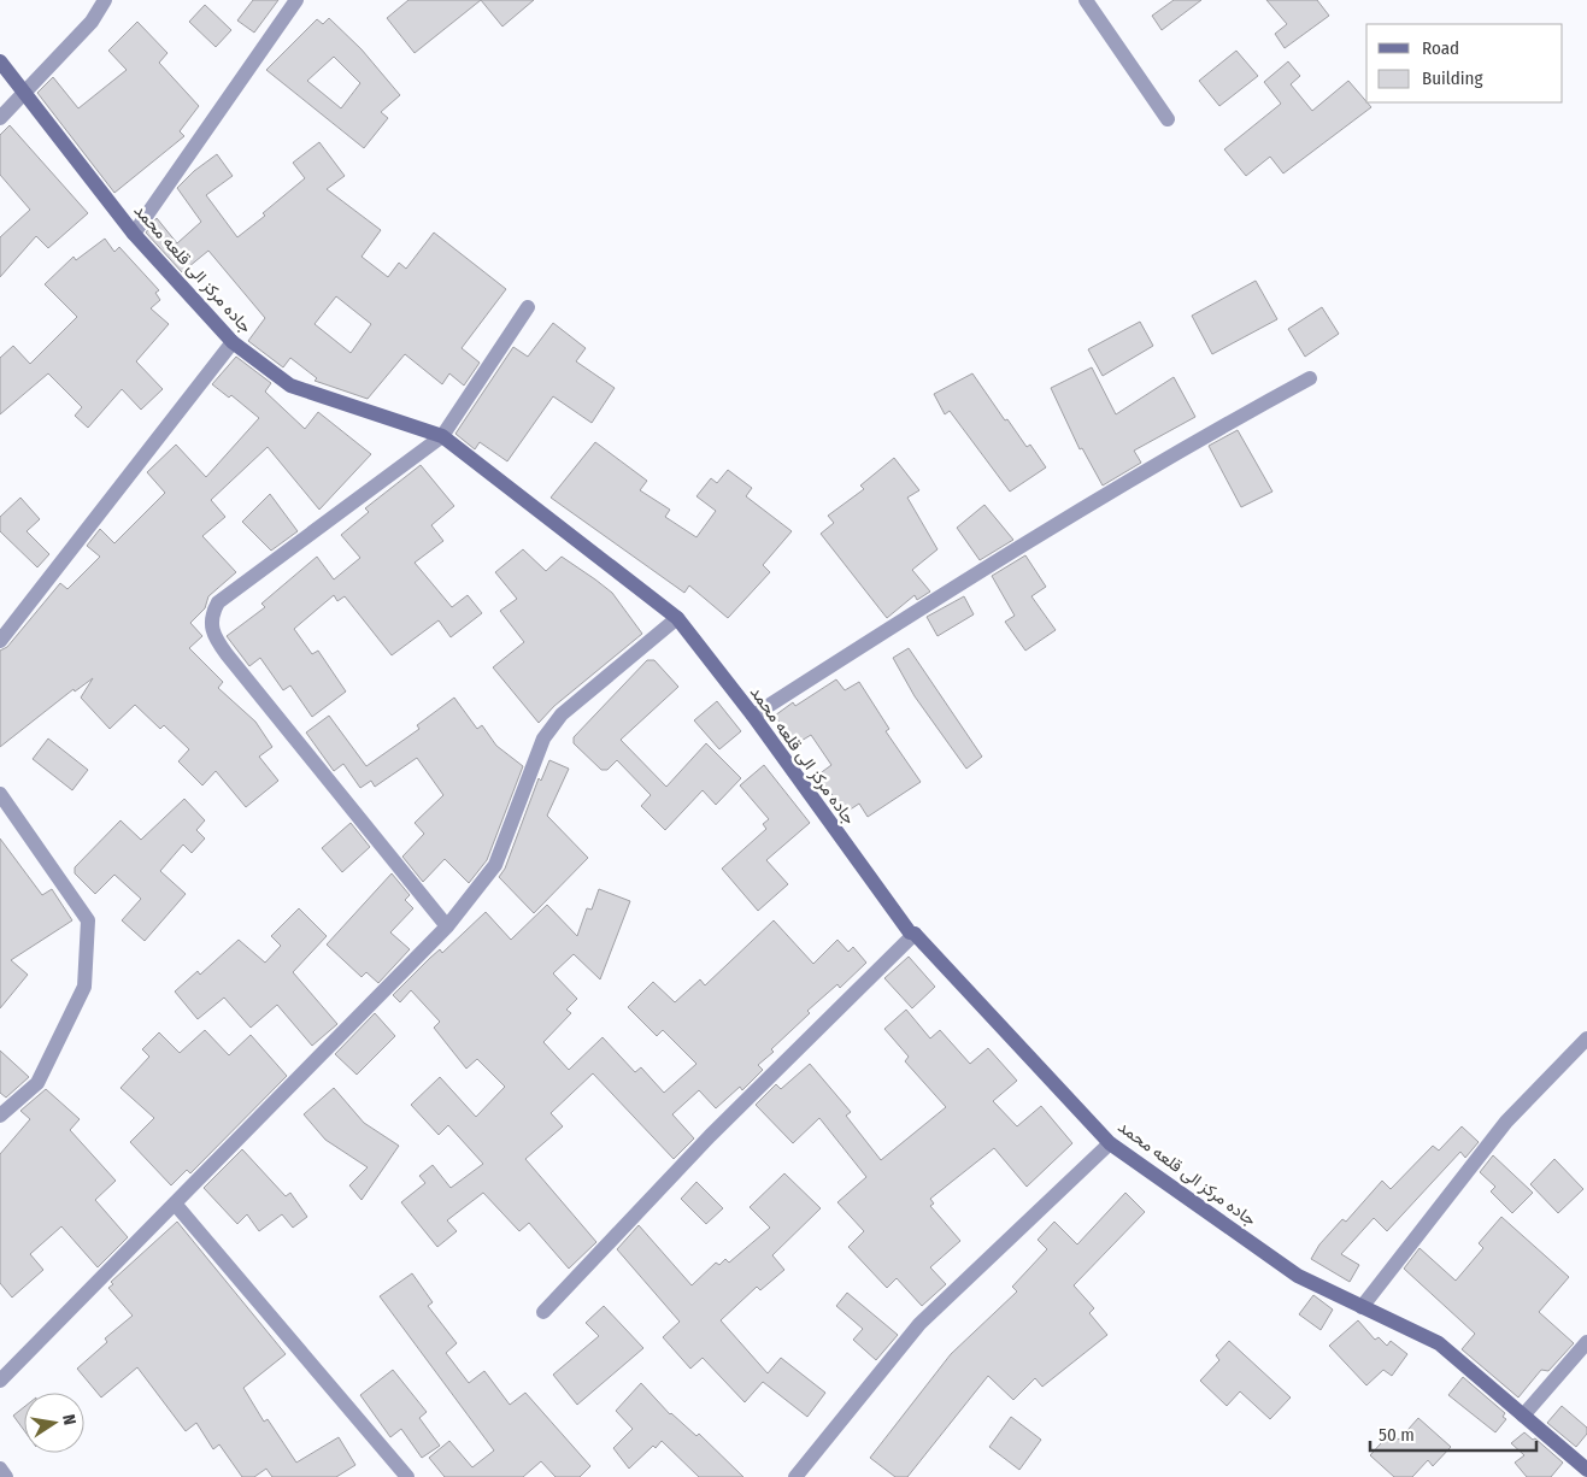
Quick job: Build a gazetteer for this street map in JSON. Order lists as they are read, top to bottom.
{
  "streets": {
    "street": ["جاده مرکز الی قلعه محمد"]
  },
  "legend": ["Road", "Building"],
  "scale_bar": "50 m",
  "north": "right"
}
